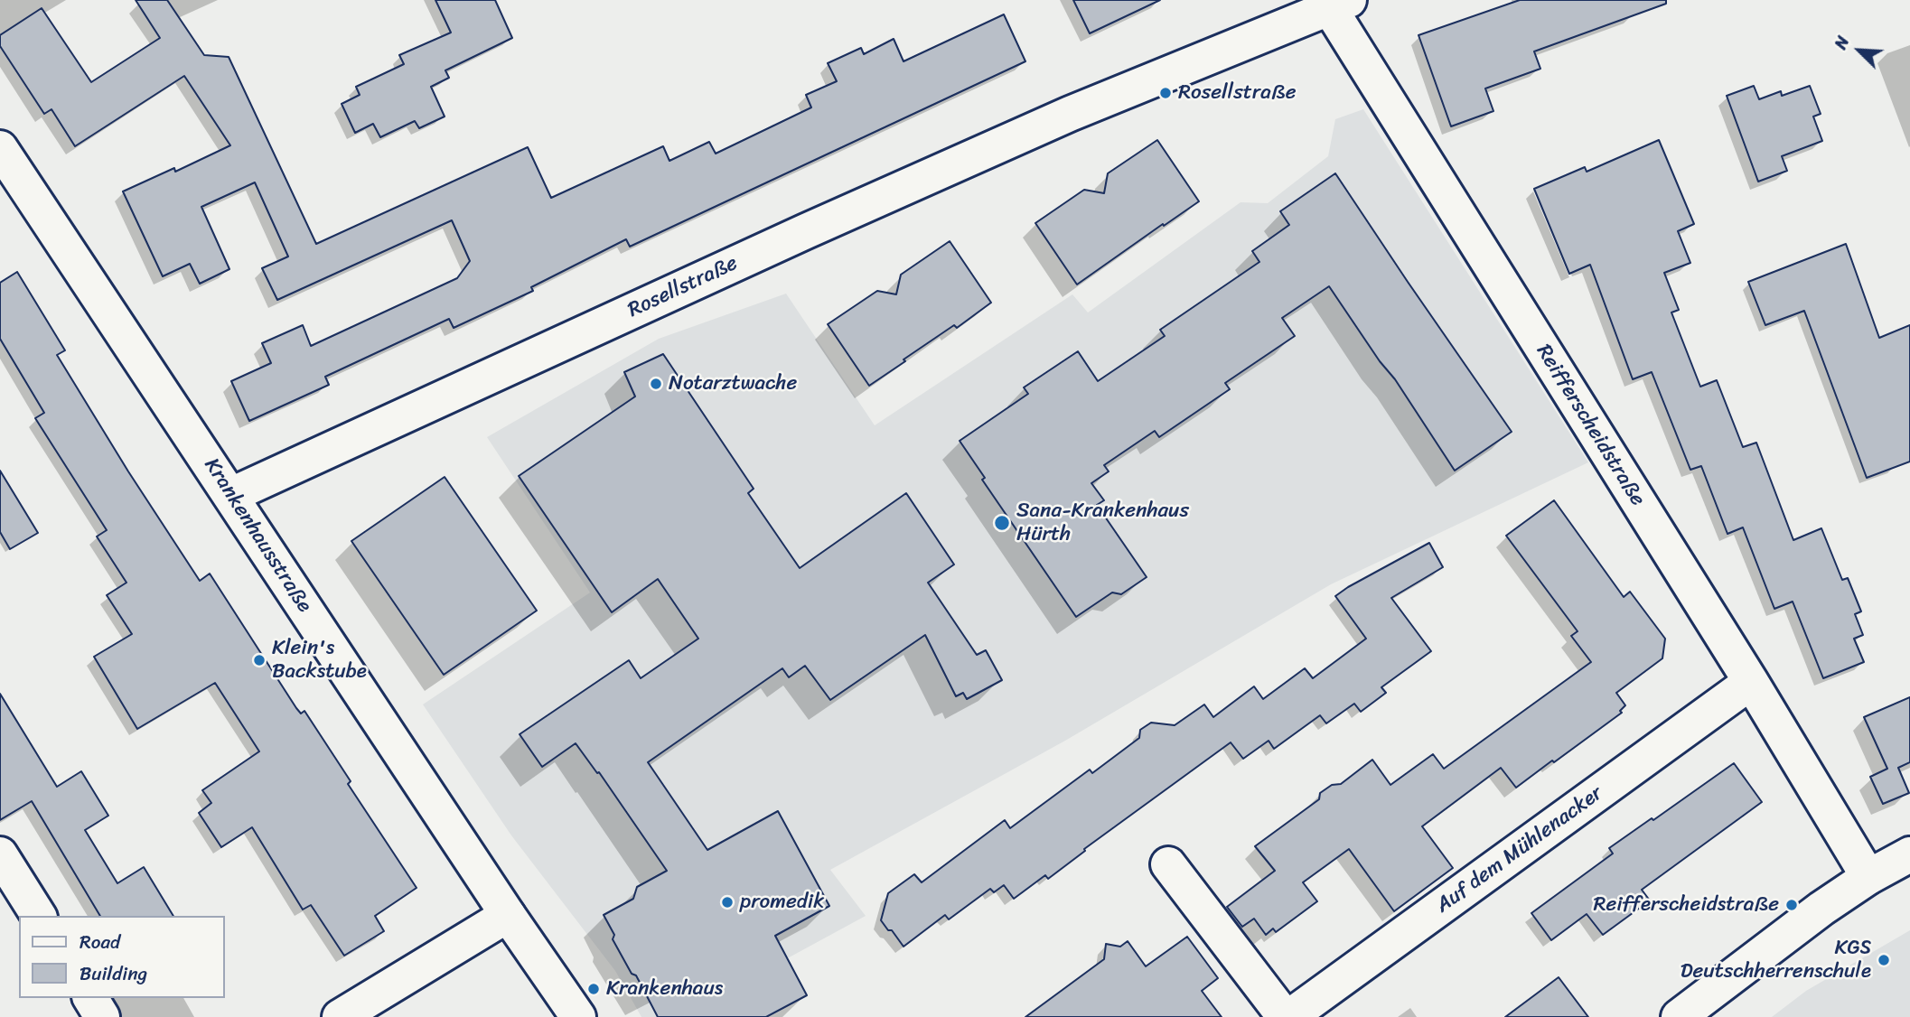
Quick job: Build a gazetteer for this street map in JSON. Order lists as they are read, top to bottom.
{
  "streets": {
    "street": [
      "Rosellstraße",
      "Reifferscheidstraße",
      "Krankenhausstraße",
      "Auf dem Mühlenacker"
    ]
  },
  "crossings": [
    ["Rosellstraße", "Reifferscheidstraße"],
    ["Rosellstraße", "Krankenhausstraße"],
    ["Reifferscheidstraße", "Auf dem Mühlenacker"]
  ],
  "places": [
    "Rosellstraße",
    "Notarztwache",
    "Sana-Krankenhaus Hürth",
    "Klein's Backstube",
    "promedik",
    "Reifferscheidstraße",
    "KGS Deutschherrenschule",
    "Krankenhaus"
  ],
  "legend": ["Road", "Building"],
  "north": "top left"
}
